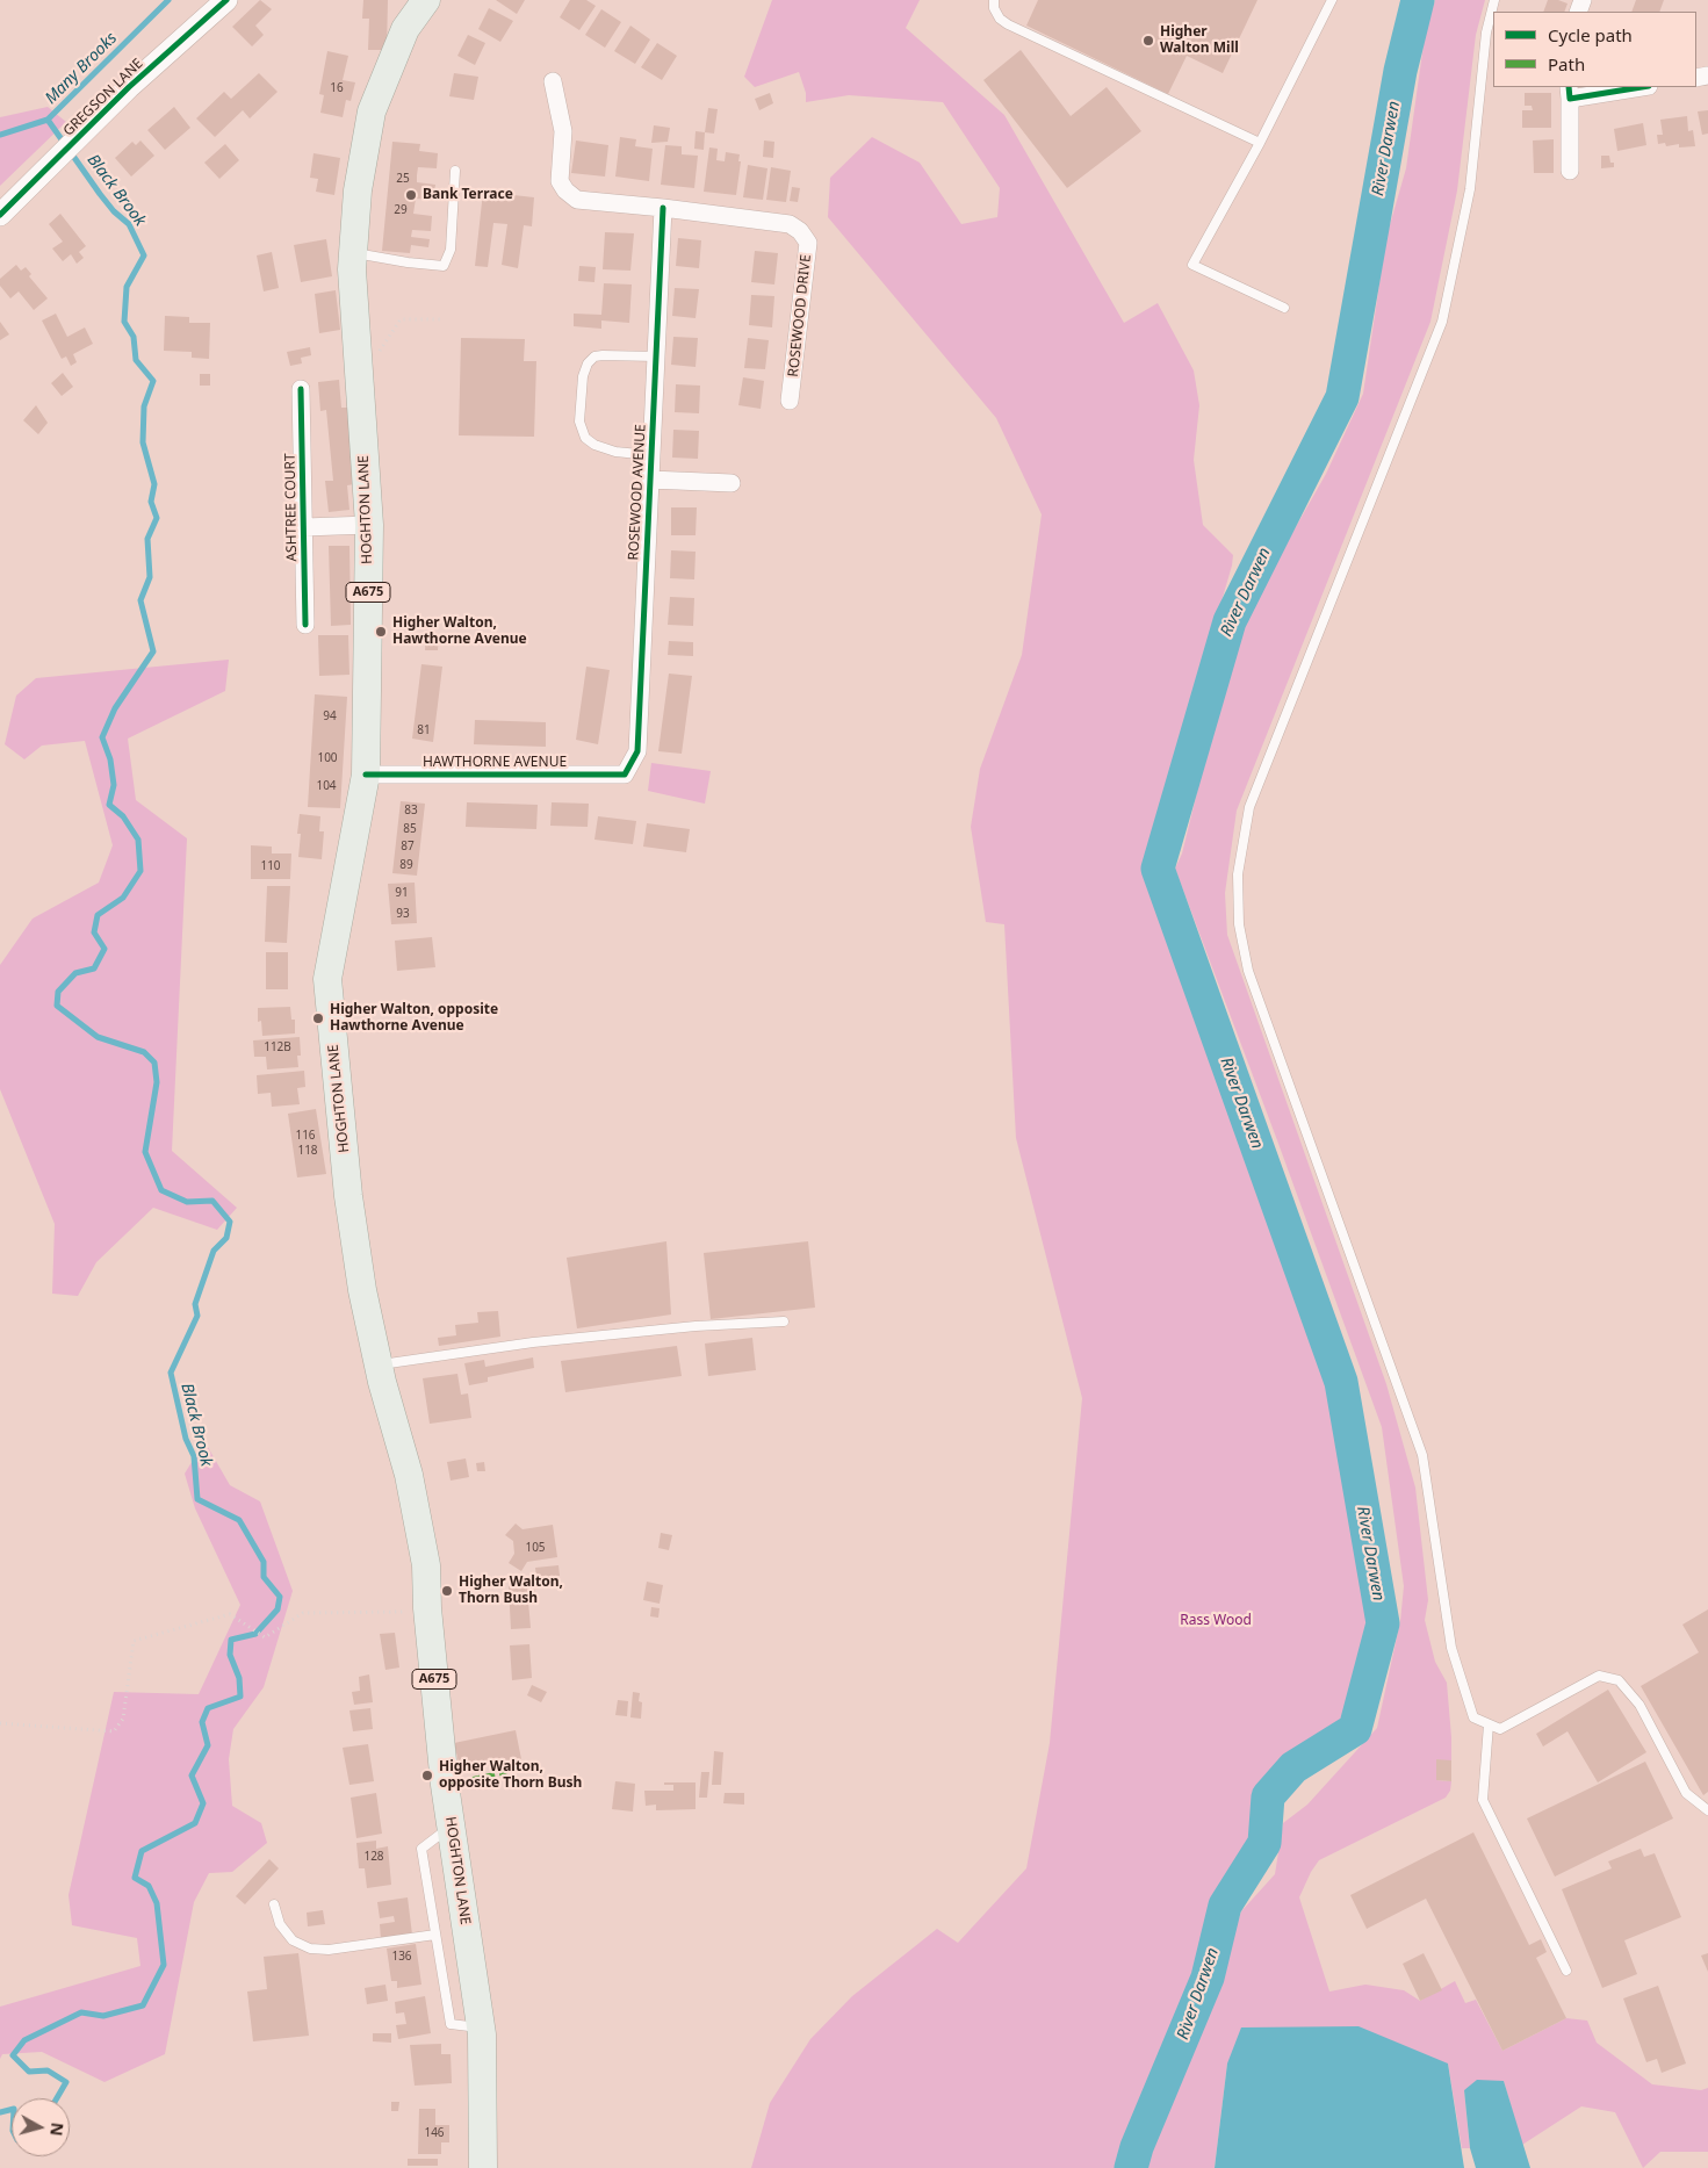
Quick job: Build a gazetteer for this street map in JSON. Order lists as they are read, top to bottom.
{
  "streets": {
    "main road": ["HOGHTON LANE", "A675"],
    "street": [
      "GREGSON LANE",
      "ROSEWOOD DRIVE",
      "ROSEWOOD AVENUE",
      "ASHTREE COURT",
      "HAWTHORNE AVENUE"
    ]
  },
  "crossings": [
    ["ROSEWOOD DRIVE", "ROSEWOOD AVENUE"],
    ["ROSEWOOD AVENUE", "HAWTHORNE AVENUE"],
    ["ASHTREE COURT", "HOGHTON LANE"],
    ["HOGHTON LANE", "HAWTHORNE AVENUE"]
  ],
  "water": ["Many Brooks", "River Darwen", "Black Brook"],
  "parks": ["Rass Wood"],
  "places": [
    "Higher Walton Mill",
    "Bank Terrace",
    "Higher Walton, Hawthorne Avenue",
    "Higher Walton, opposite Hawthorne Avenue",
    "Higher Walton, Thorn Bush",
    "Higher Walton, opposite Thorn Bush"
  ],
  "house_numbers": [
    "16",
    "25",
    "29",
    "94",
    "81",
    "100",
    "104",
    "83",
    "85",
    "87",
    "89",
    "110",
    "91",
    "93",
    "112B",
    "116",
    "118",
    "105",
    "128",
    "136",
    "146"
  ],
  "legend": ["Cycle path", "Path"],
  "north": "right"
}
